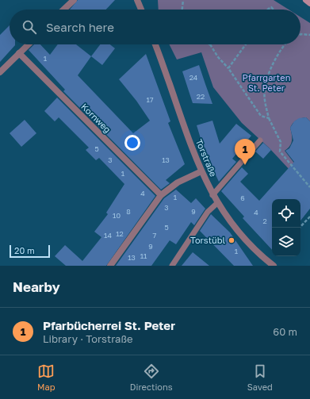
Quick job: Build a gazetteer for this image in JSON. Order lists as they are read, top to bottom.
{
  "streets": {
    "street": ["Kornweg", "Torstraße"]
  },
  "parks": ["Pfarrgarten St. Peter"],
  "places": ["Torstübl"],
  "house_numbers": [
    "1",
    "24",
    "22",
    "17",
    "5",
    "3",
    "13",
    "1",
    "4",
    "1",
    "6",
    "3",
    "8",
    "9",
    "4",
    "10",
    "2",
    "5",
    "12",
    "14",
    "7",
    "9",
    "1",
    "11",
    "13"
  ],
  "scale_bar": "20 m",
  "page": {
    "search": "Search here",
    "pins": "1",
    "scale": "20 m",
    "heading": "Nearby",
    "list": [
      {
        "mark": "1",
        "name": "Pfarbücherrei St. Peter",
        "note": "Library · Torstraße",
        "value": "60 m"
      }
    ],
    "nav": ["Map", "Directions", "Saved"]
  }
}
